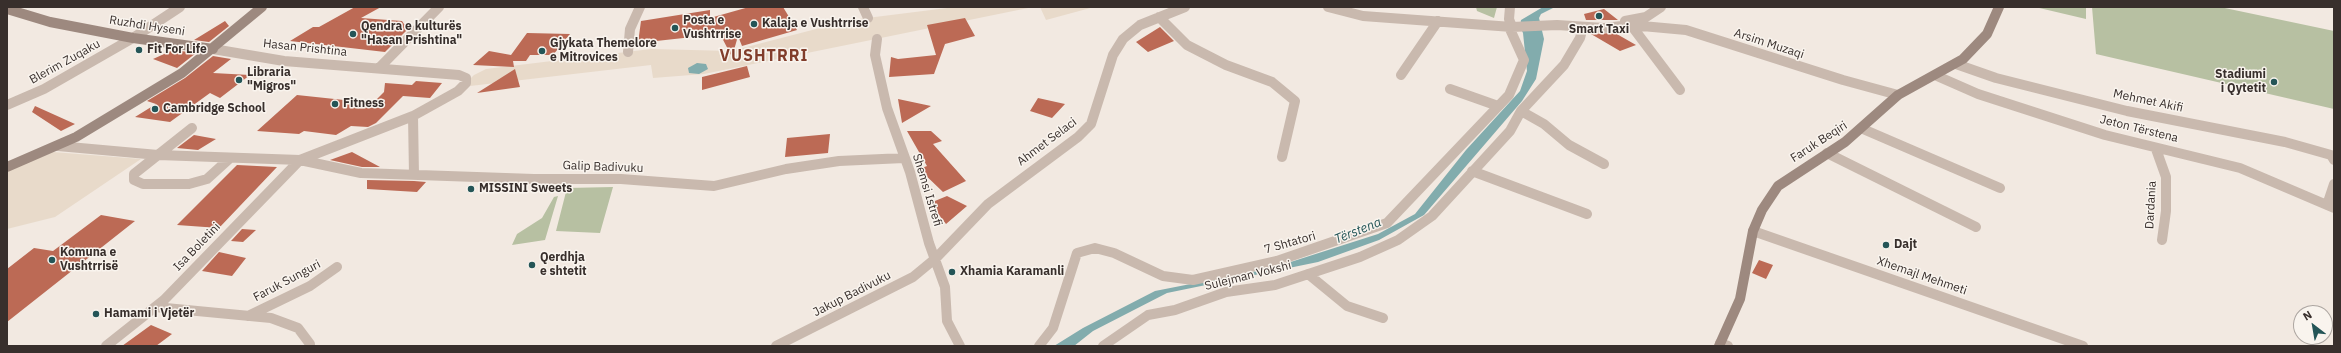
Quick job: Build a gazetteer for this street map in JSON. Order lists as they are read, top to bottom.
{
  "streets": {
    "street": [
      "Ruzhdi Hyseni",
      "Arsim Muzaqi",
      "Hasan Prishtina",
      "Blerim Zuqaku",
      "Mehmet Akifi",
      "Jeton Tërstena",
      "Ahmet Selaci",
      "Faruk Beqiri",
      "Galip Badivuku",
      "Shemsi Istrefi",
      "Dardania",
      "7 Shtatori",
      "Isa Boletini",
      "Sulejman Vokshi",
      "Xhemajl Mehmeti",
      "Faruk Sunguri",
      "Jakup Badivuku"
    ]
  },
  "crossings": [
    ["Ruzhdi Hyseni", "Hasan Prishtina"],
    ["Ruzhdi Hyseni", "Blerim Zuqaku"],
    ["Arsim Muzaqi", "Faruk Beqiri"],
    ["Arsim Muzaqi", "7 Shtatori"],
    ["Arsim Muzaqi", "Sulejman Vokshi"],
    ["Hasan Prishtina", "Galip Badivuku"],
    ["Hasan Prishtina", "Isa Boletini"],
    ["Mehmet Akifi", "Faruk Beqiri"],
    ["Jeton Tërstena", "Faruk Beqiri"],
    ["Jeton Tërstena", "Dardania"],
    ["Ahmet Selaci", "Shemsi Istrefi"],
    ["Ahmet Selaci", "Jakup Badivuku"],
    ["Faruk Beqiri", "Xhemajl Mehmeti"],
    ["Galip Badivuku", "Shemsi Istrefi"],
    ["Galip Badivuku", "Isa Boletini"],
    ["Shemsi Istrefi", "Jakup Badivuku"],
    ["Isa Boletini", "Faruk Sunguri"]
  ],
  "districts": ["VUSHTRRI"],
  "water": ["Tërstena"],
  "places": [
    "Smart Taxi",
    "Kalaja e Vushtrrise",
    "Posta e Vushtrrise",
    "Qendra e kulturës \"Hasan Prishtina\"",
    "Fit For Life",
    "Gjykata Themelore e Mitrovices",
    "Libraria \"Migros\"",
    "Stadiumi i Qytetit",
    "Fitness",
    "Cambridge School",
    "MISSINI Sweets",
    "Dajt",
    "Komuna e Vushtrrisë",
    "Qerdhja e shtetit",
    "Xhamia Karamanli",
    "Hamami i Vjetër"
  ],
  "north": "top left"
}
